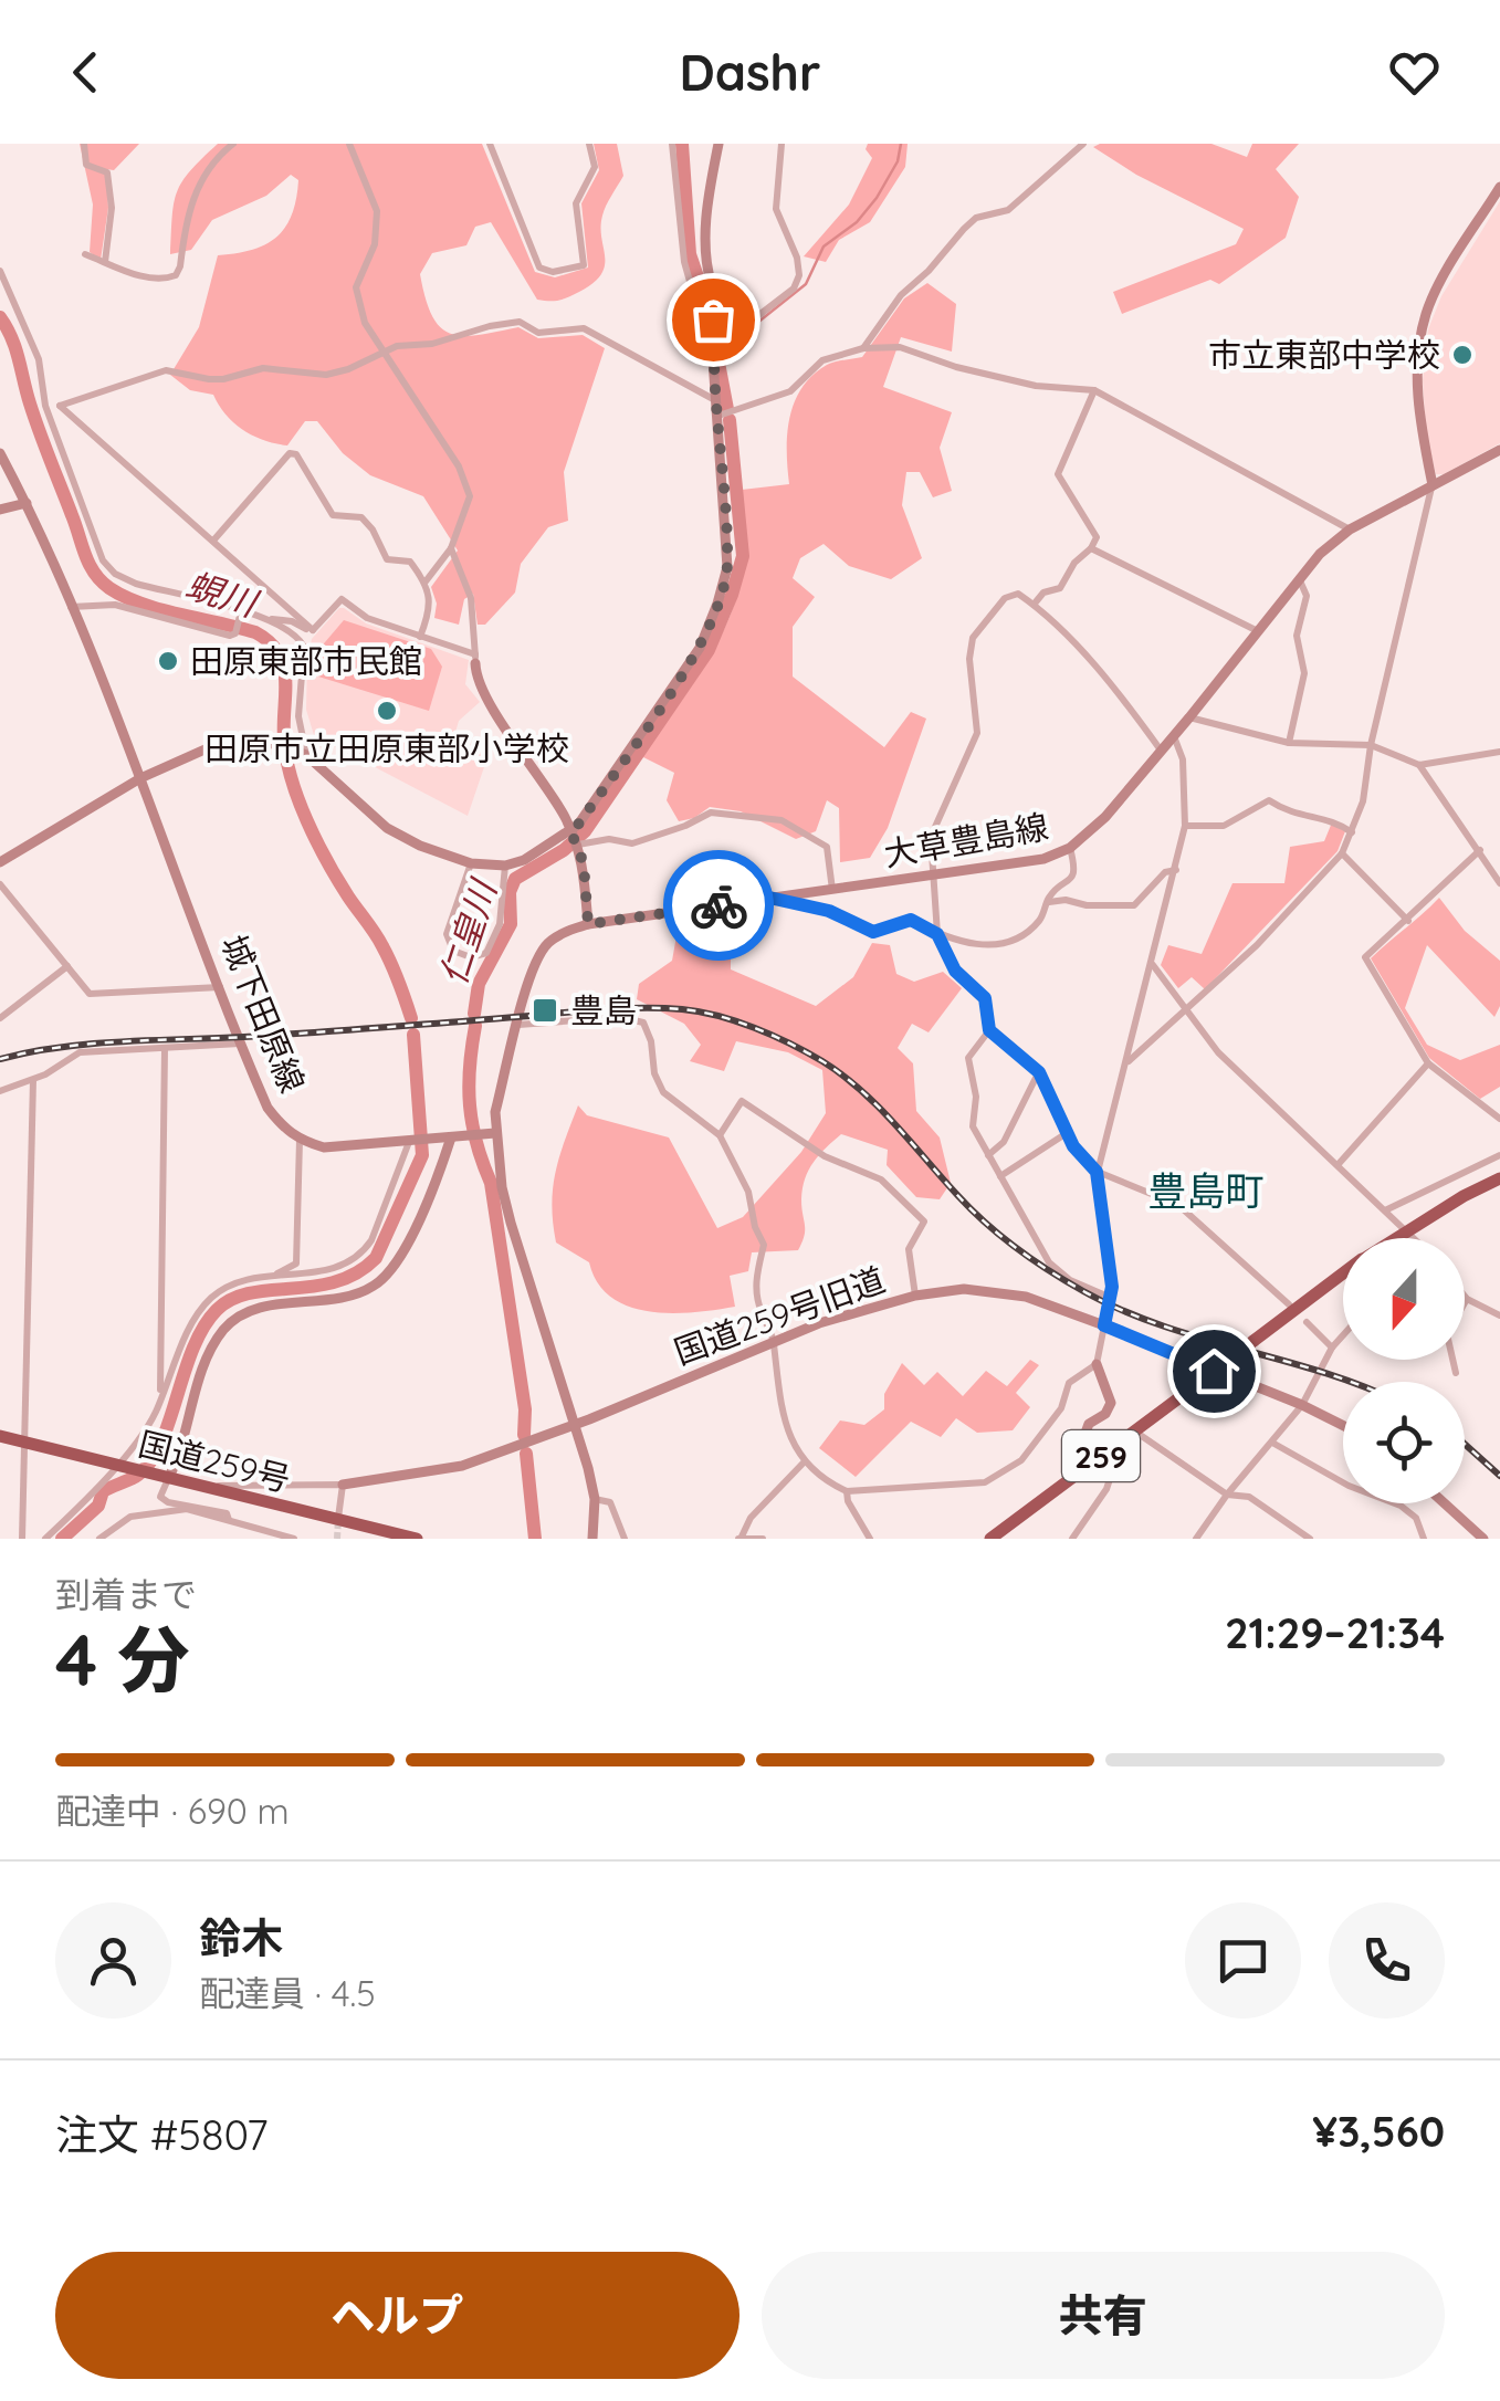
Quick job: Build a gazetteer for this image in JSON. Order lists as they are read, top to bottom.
{
  "streets": {
    "highway": ["259", "国道259号"],
    "street": ["大草豊島線", "城下田原線", "国道259号旧道"]
  },
  "crossings": [
    ["大草豊島線", "城下田原線"],
    ["国道259号旧道", "国道259号"]
  ],
  "districts": ["豊島町"],
  "water": ["蜆川", "仁皇川"],
  "places": {
    "other": ["市立東部中学校", "田原東部市民館", "田原市立田原東部小学校"],
    "transit": ["豊島"]
  },
  "north": "bottom",
  "page": {
    "header": "Dashr",
    "heading": ["4 分", "到着まで", "21:29–21:34"],
    "panel": [
      "鈴木",
      "配達員 · 4.5",
      "注文 #5807",
      "¥3,560"
    ],
    "bar": "配達中 · 690 m",
    "buttons": ["ヘルプ", "共有"]
  }
}
